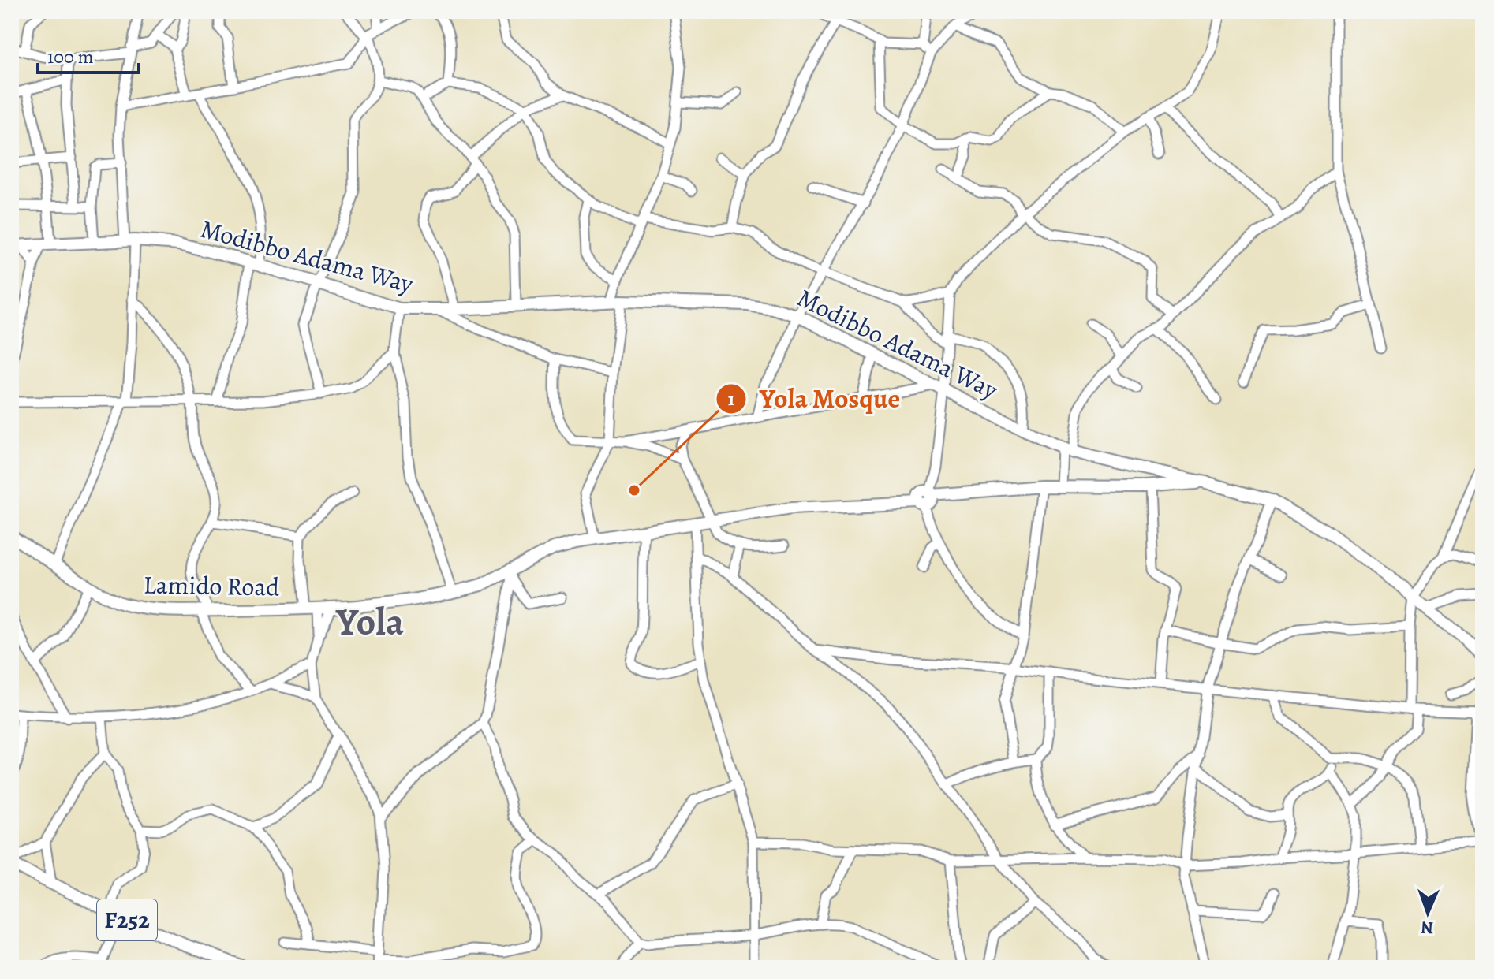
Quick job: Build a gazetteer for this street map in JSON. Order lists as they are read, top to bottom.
{
  "streets": {
    "main road": ["Modibbo Adama Way", "Lamido Road", "F252"]
  },
  "districts": ["Yola"],
  "places": ["Yola Mosque"],
  "scale_bar": "100 m",
  "north": "bottom"
}
